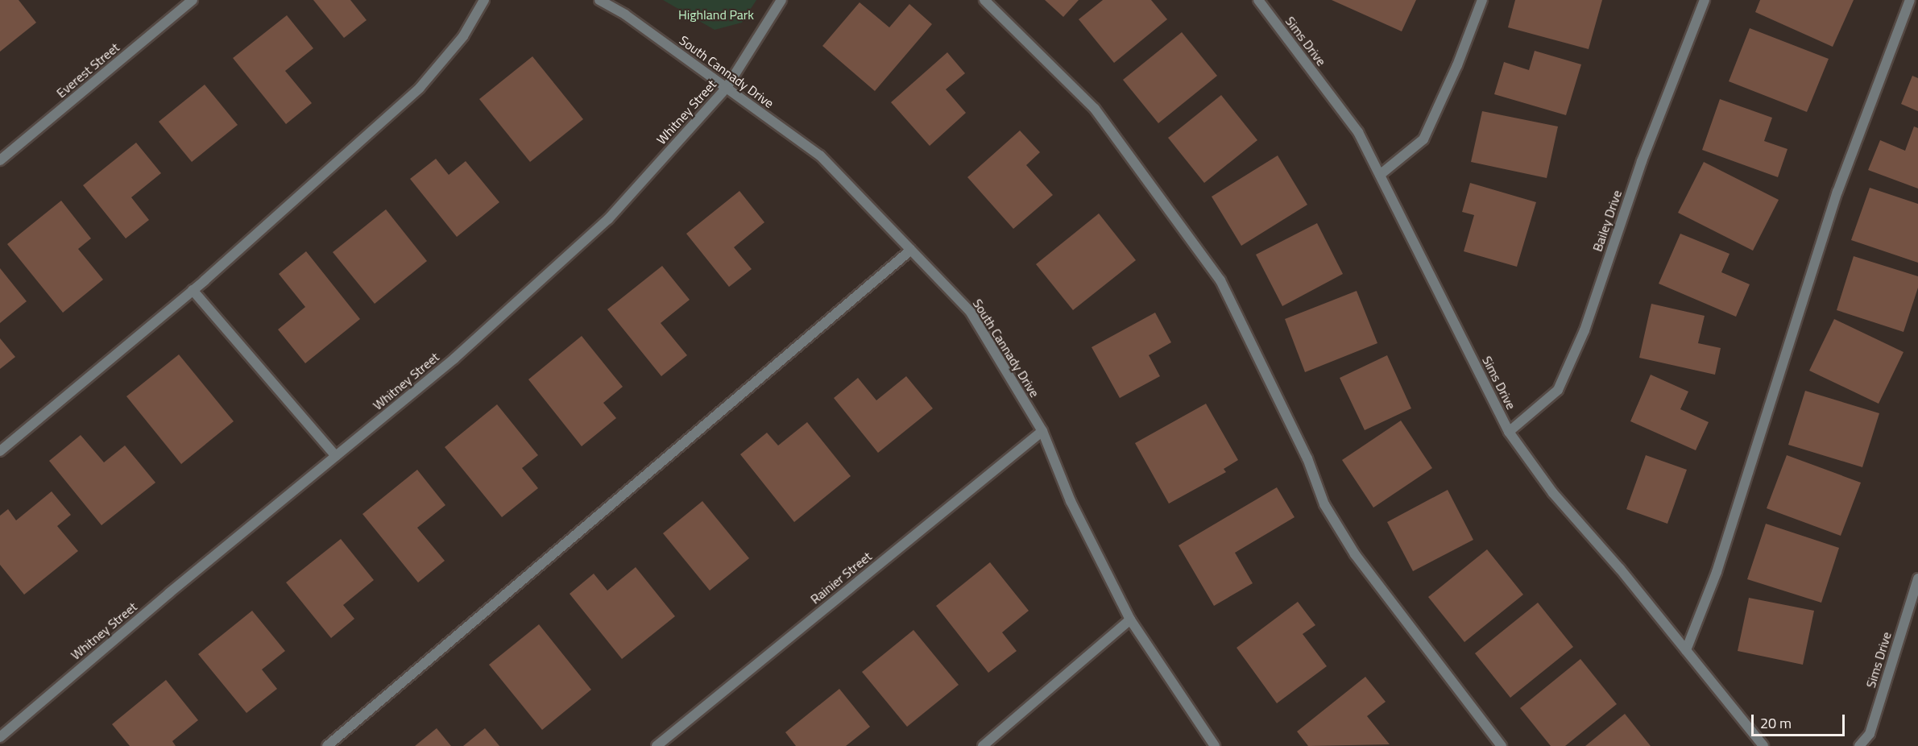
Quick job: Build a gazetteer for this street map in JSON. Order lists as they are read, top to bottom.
{
  "streets": {
    "street": [
      "Sims Drive",
      "Everest Street",
      "South Cannady Drive",
      "Whitney Street",
      "Bailey Drive",
      "Rainier Street"
    ]
  },
  "crossings": [
    ["Sims Drive", "Bailey Drive"],
    ["South Cannady Drive", "Whitney Street"],
    ["South Cannady Drive", "Rainier Street"]
  ],
  "parks": ["Highland Park"],
  "scale_bar": "20 m"
}
